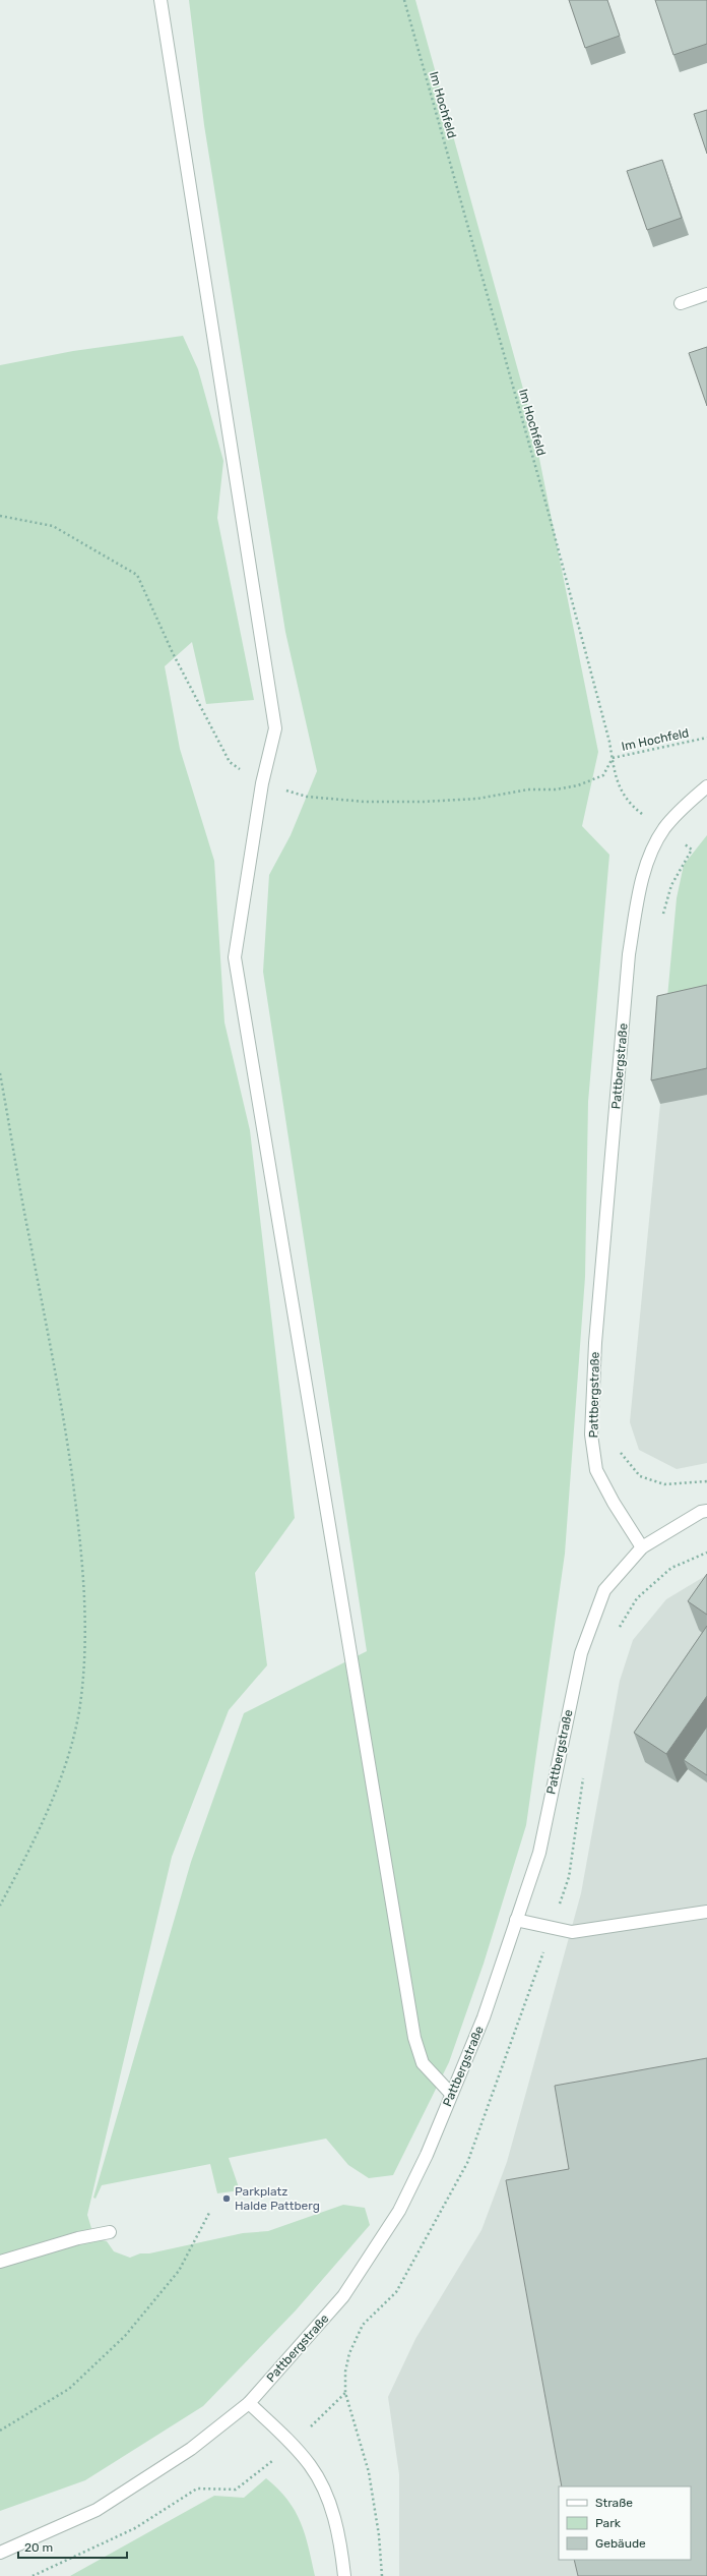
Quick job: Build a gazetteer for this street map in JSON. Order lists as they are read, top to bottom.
{
  "streets": {
    "street": ["Pattbergstraße"],
    "path": ["Im Hochfeld"]
  },
  "places": ["Parkplatz Halde Pattberg"],
  "legend": ["Straße", "Park", "Gebäude"],
  "scale_bar": "20 m"
}
